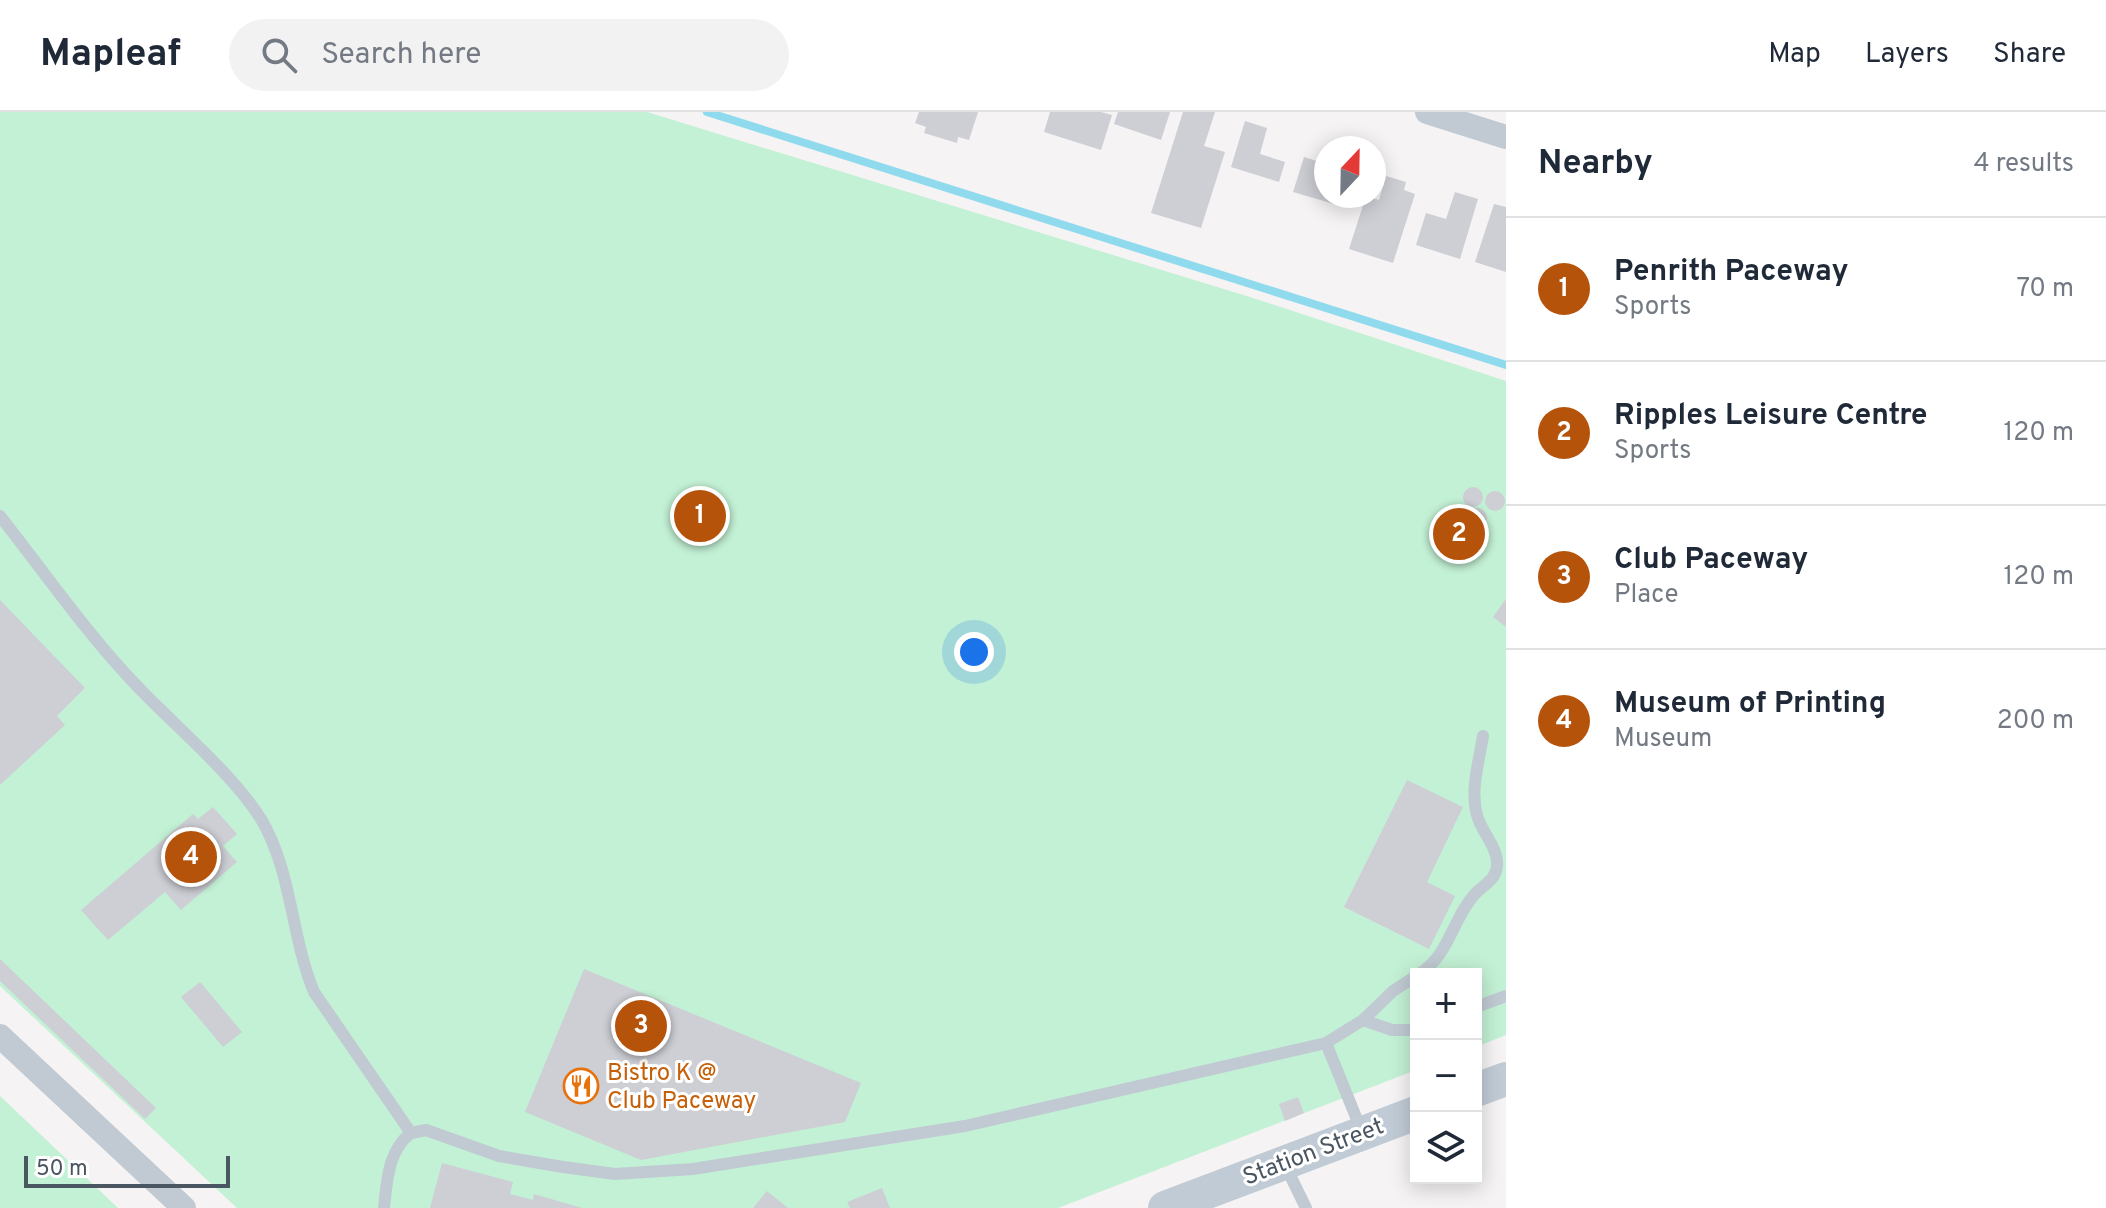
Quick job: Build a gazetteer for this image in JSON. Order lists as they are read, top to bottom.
{
  "streets": {
    "street": ["Station Street"]
  },
  "places": {
    "restaurant": ["Bistro K @ Club Paceway"]
  },
  "scale_bar": "50 m",
  "north": "top",
  "page": {
    "header": "Mapleaf",
    "search": "Search here",
    "nav": ["Map", "Layers", "Share"],
    "heading": ["Nearby", "4 results"],
    "list": [
      {
        "mark": "1",
        "name": "Penrith Paceway",
        "note": "Sports",
        "value": "70 m"
      },
      {
        "mark": "2",
        "name": "Ripples Leisure Centre",
        "note": "Sports",
        "value": "120 m"
      },
      {
        "mark": "3",
        "name": "Club Paceway",
        "note": "Place",
        "value": "120 m"
      },
      {
        "mark": "4",
        "name": "Museum of Printing",
        "note": "Museum",
        "value": "200 m"
      }
    ],
    "pins": [
      "1",
      "2",
      "4",
      "3"
    ],
    "map_buttons": ["+", "−"],
    "scale": "50 m"
  }
}
